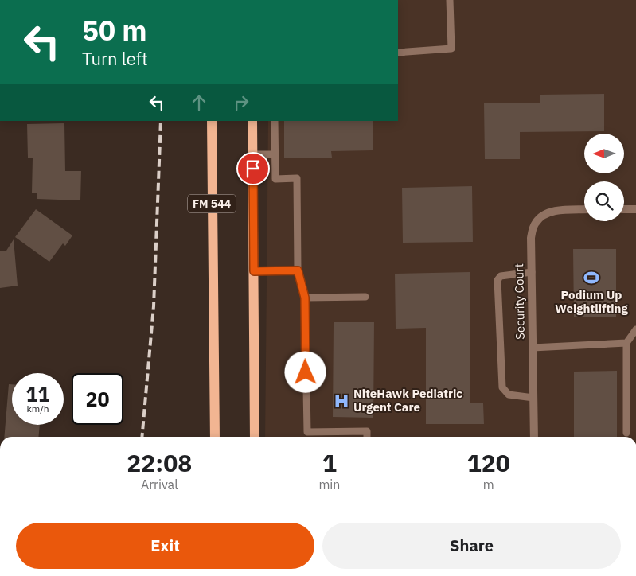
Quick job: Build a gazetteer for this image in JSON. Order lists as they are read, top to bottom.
{
  "streets": {
    "main road": ["FM 544"],
    "street": ["Security Court"]
  },
  "places": {
    "sports": ["Podium Up Weightlifting"],
    "hospital": ["NiteHawk Pediatric Urgent Care"]
  },
  "north": "left",
  "page": {
    "turn": ["50 m", "Turn left"],
    "speed": "11 km/h",
    "limit": "20",
    "eta": [
      "22:08",
      "Arrival",
      "1",
      "min",
      "120",
      "m"
    ],
    "buttons": ["Exit", "Share"]
  }
}
